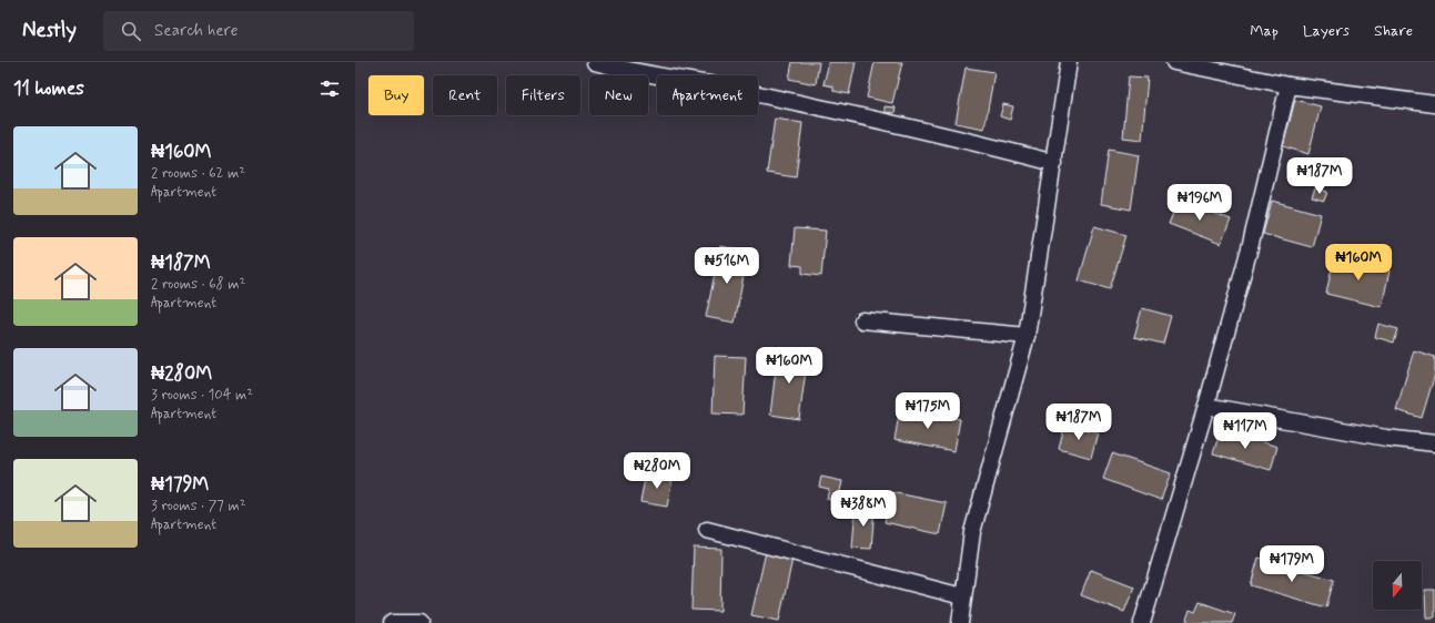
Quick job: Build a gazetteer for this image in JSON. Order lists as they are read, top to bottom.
{
  "north": "bottom",
  "page": {
    "header": "Nestly",
    "search": "Search here",
    "nav": ["Map", "Layers", "Share"],
    "heading": "11 homes",
    "chip": [
      "Buy",
      "Rent",
      "Filters",
      "New",
      "Apartment"
    ],
    "list": [
      {
        "name": "₦160M",
        "note": "2 rooms · 62 m² · Apartment"
      },
      {
        "name": "₦187M",
        "note": "2 rooms · 68 m² · Apartment"
      },
      {
        "name": "₦280M",
        "note": "3 rooms · 104 m² · Apartment"
      },
      {
        "name": "₦179M",
        "note": "3 rooms · 77 m² · Apartment"
      }
    ],
    "price": [
      "₦187M",
      "₦196M",
      "₦160M",
      "₦516M",
      "₦160M",
      "₦175M",
      "₦187M",
      "₦117M",
      "₦280M",
      "₦388M",
      "₦179M"
    ]
  }
}
